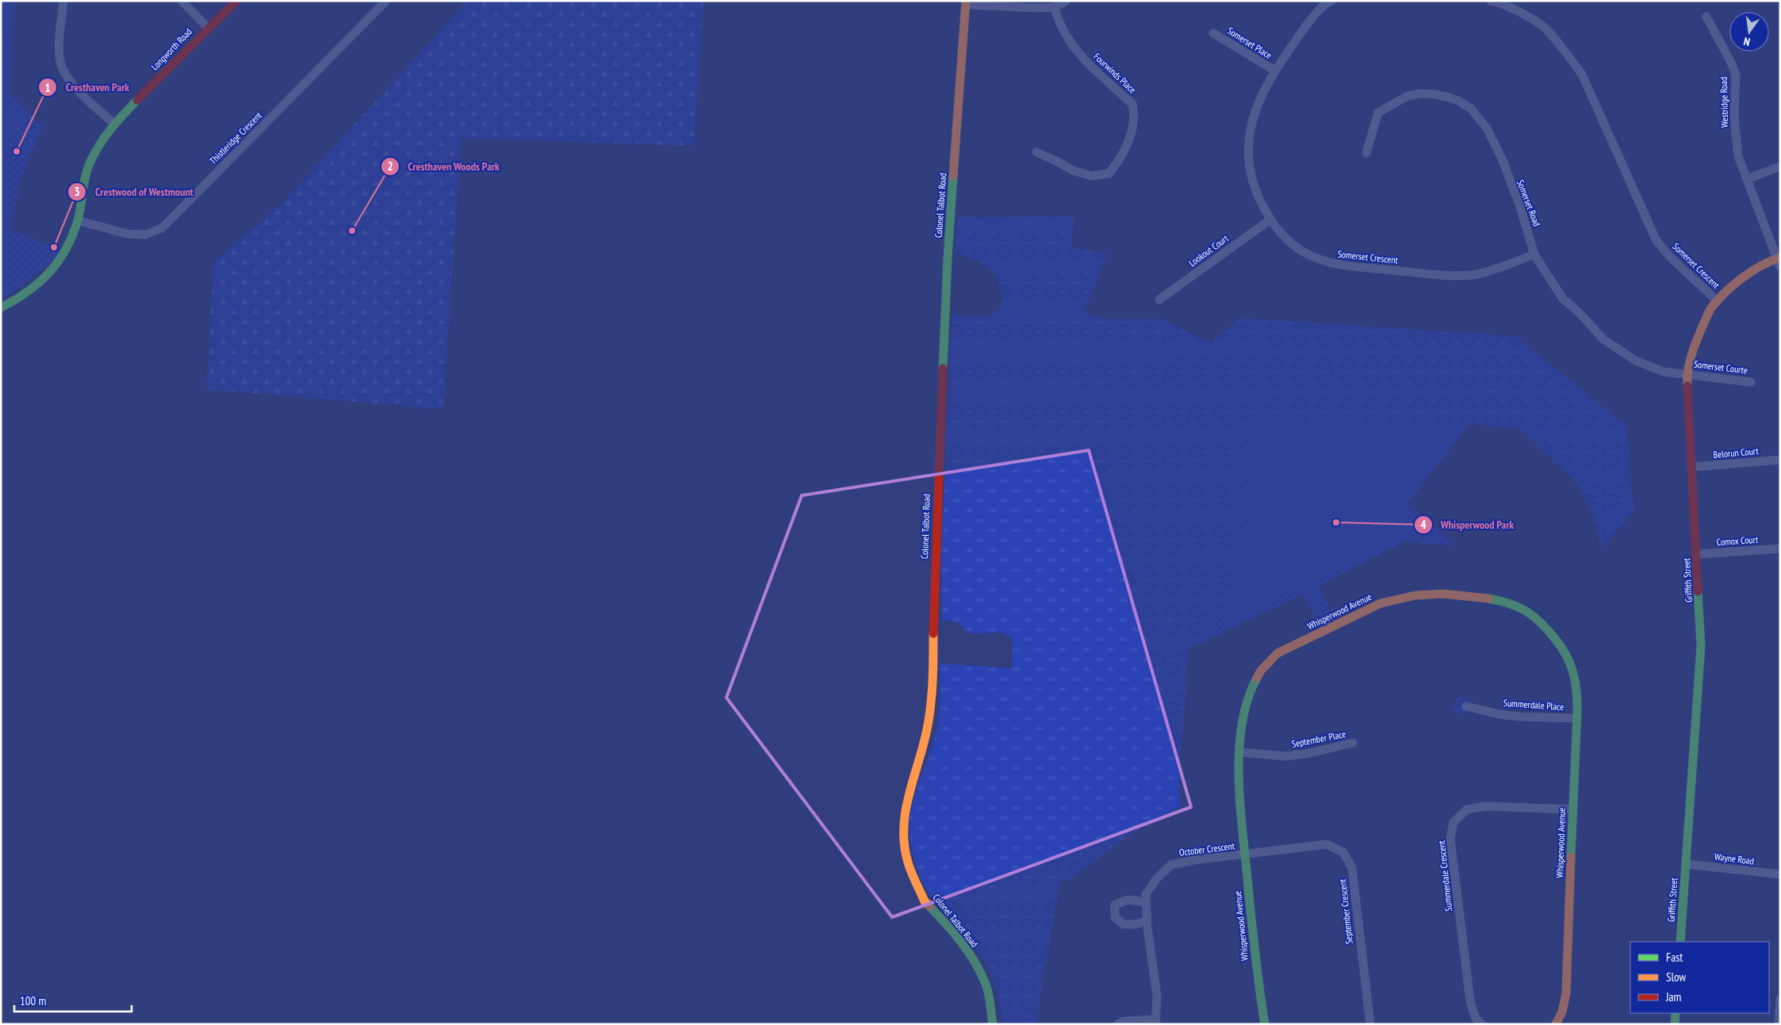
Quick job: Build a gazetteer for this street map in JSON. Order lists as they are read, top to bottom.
{
  "streets": {
    "street": [
      "Somerset Place",
      "Longworth Road",
      "Fourwinds Place",
      "Westridge Road",
      "Thistleridge Crescent",
      "Somerset Road",
      "Colonel Talbot Road",
      "Lookout Court",
      "Somerset Crescent",
      "Somerset Courte",
      "Belorun Court",
      "Comox Court",
      "Griffith Street",
      "Whisperwood Avenue",
      "Summerdale Place",
      "September Place",
      "October Crescent",
      "Wayne Road",
      "Summerdale Crescent",
      "September Crescent"
    ]
  },
  "crossings": [
    ["Somerset Place", "Somerset Crescent"],
    ["Longworth Road", "Thistleridge Crescent"],
    ["Westridge Road", "Griffith Street"],
    ["Somerset Road", "Somerset Crescent"],
    ["Somerset Road", "Somerset Courte"],
    ["Somerset Road", "Griffith Street"],
    ["Lookout Court", "Somerset Crescent"],
    ["Somerset Crescent", "Griffith Street"],
    ["Somerset Courte", "Griffith Street"],
    ["Belorun Court", "Griffith Street"],
    ["Comox Court", "Griffith Street"],
    ["Griffith Street", "Wayne Road"],
    ["Whisperwood Avenue", "Summerdale Place"],
    ["Whisperwood Avenue", "September Place"],
    ["Whisperwood Avenue", "October Crescent"],
    ["Whisperwood Avenue", "Summerdale Crescent"],
    ["Whisperwood Avenue", "September Crescent"],
    ["October Crescent", "September Crescent"]
  ],
  "places": [
    "Cresthaven Park",
    "Cresthaven Woods Park",
    "Crestwood of Westmount",
    "Whisperwood Park"
  ],
  "legend": ["Fast", "Slow", "Jam"],
  "scale_bar": "100 m",
  "north": "bottom"
}
